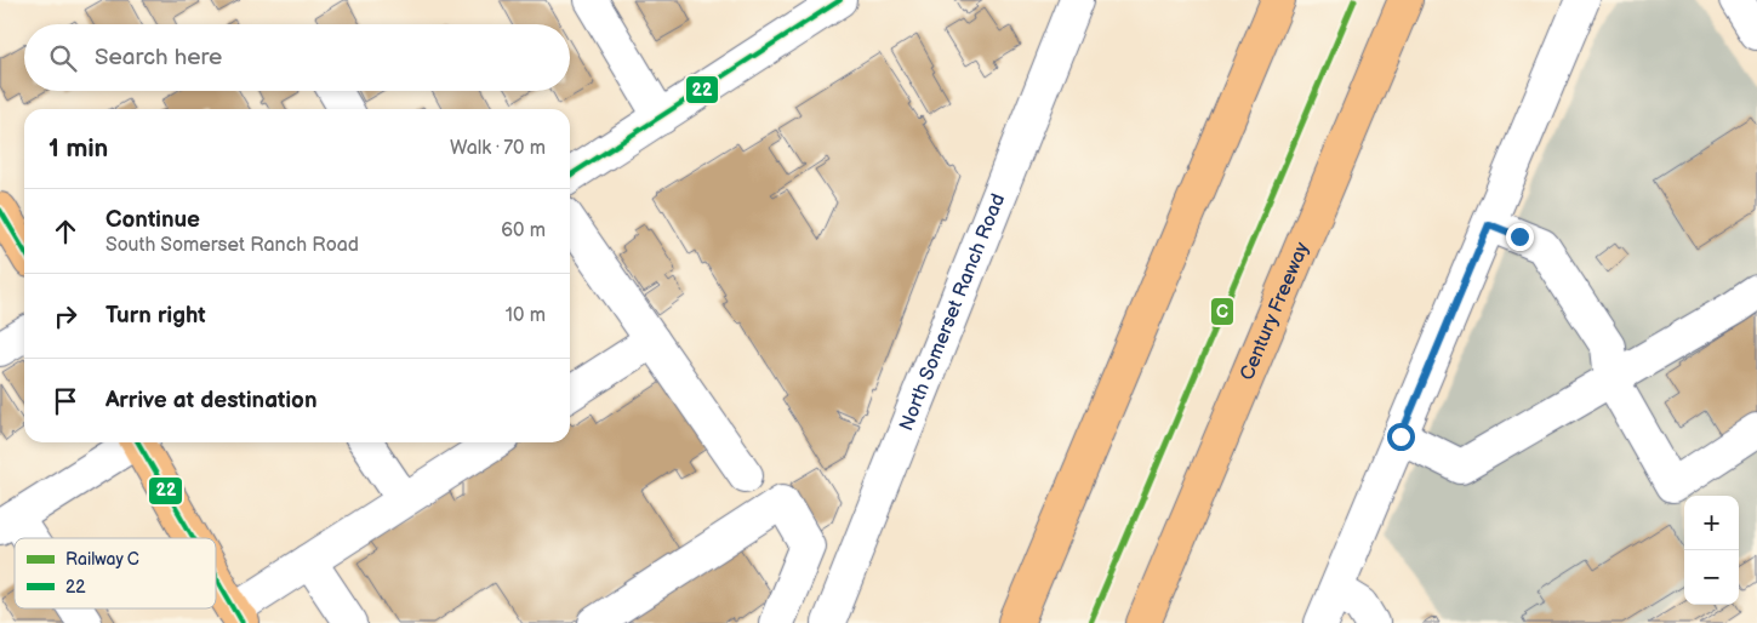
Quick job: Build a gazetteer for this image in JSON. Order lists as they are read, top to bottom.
{
  "streets": {
    "main road": ["Century Freeway"],
    "street": ["North Somerset Ranch Road"]
  },
  "lines": ["rail line C", "transit line 22"],
  "legend": ["Railway C", "22"],
  "page": {
    "search": "Search here",
    "heading": ["1 min", "Walk · 70 m"],
    "list": [
      ["Continue", "South Somerset Ranch Road", "60 m"],
      ["Turn right", "10 m"],
      "Arrive at destination"
    ],
    "map_buttons": ["+", "−"]
  }
}
